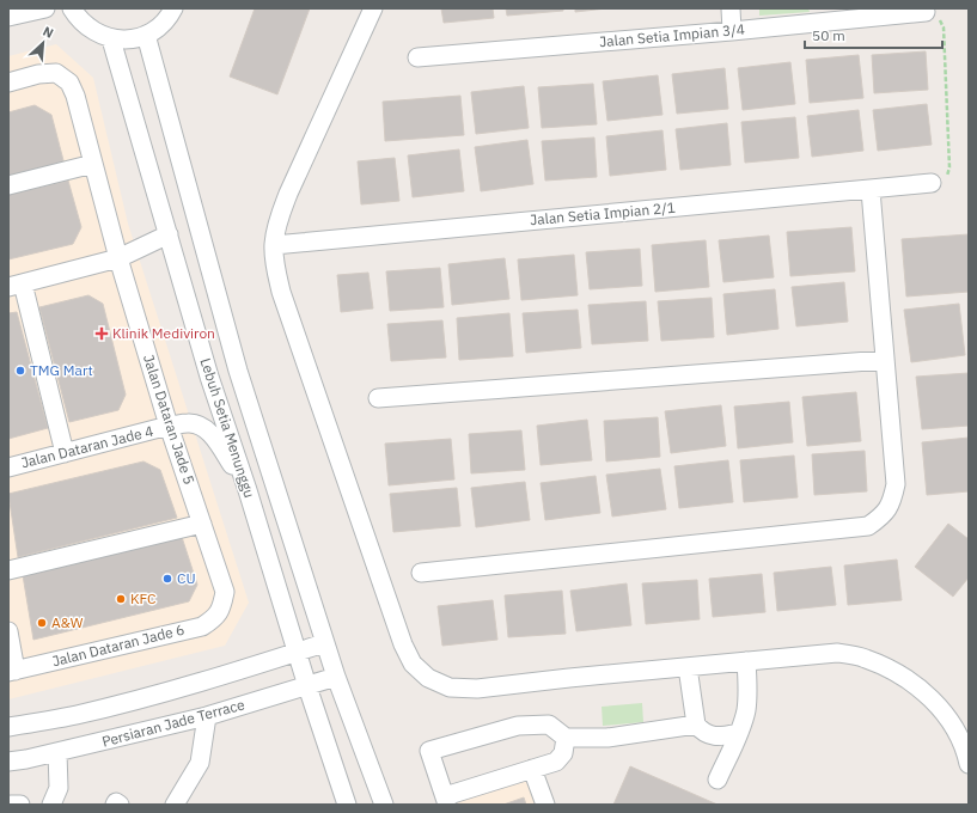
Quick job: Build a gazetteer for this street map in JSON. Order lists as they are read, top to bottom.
{
  "streets": {
    "street": [
      "Jalan Setia Impian 3/4",
      "Jalan Setia Impian 2/1",
      "Jalan Dataran Jade 5",
      "Lebuh Setia Menunggu",
      "Jalan Dataran Jade 4",
      "Jalan Dataran Jade 6",
      "Persiaran Jade Terrace"
    ]
  },
  "crossings": [
    ["Jalan Dataran Jade 5", "Jalan Dataran Jade 4"],
    ["Jalan Dataran Jade 5", "Jalan Dataran Jade 6"],
    ["Lebuh Setia Menunggu", "Jalan Dataran Jade 4"],
    ["Lebuh Setia Menunggu", "Persiaran Jade Terrace"]
  ],
  "places": {
    "health": ["Klinik Mediviron"],
    "other": [
      "TMG Mart",
      "CU",
      "KFC",
      "A&W"
    ]
  },
  "scale_bar": "50 m",
  "north": "top right"
}
